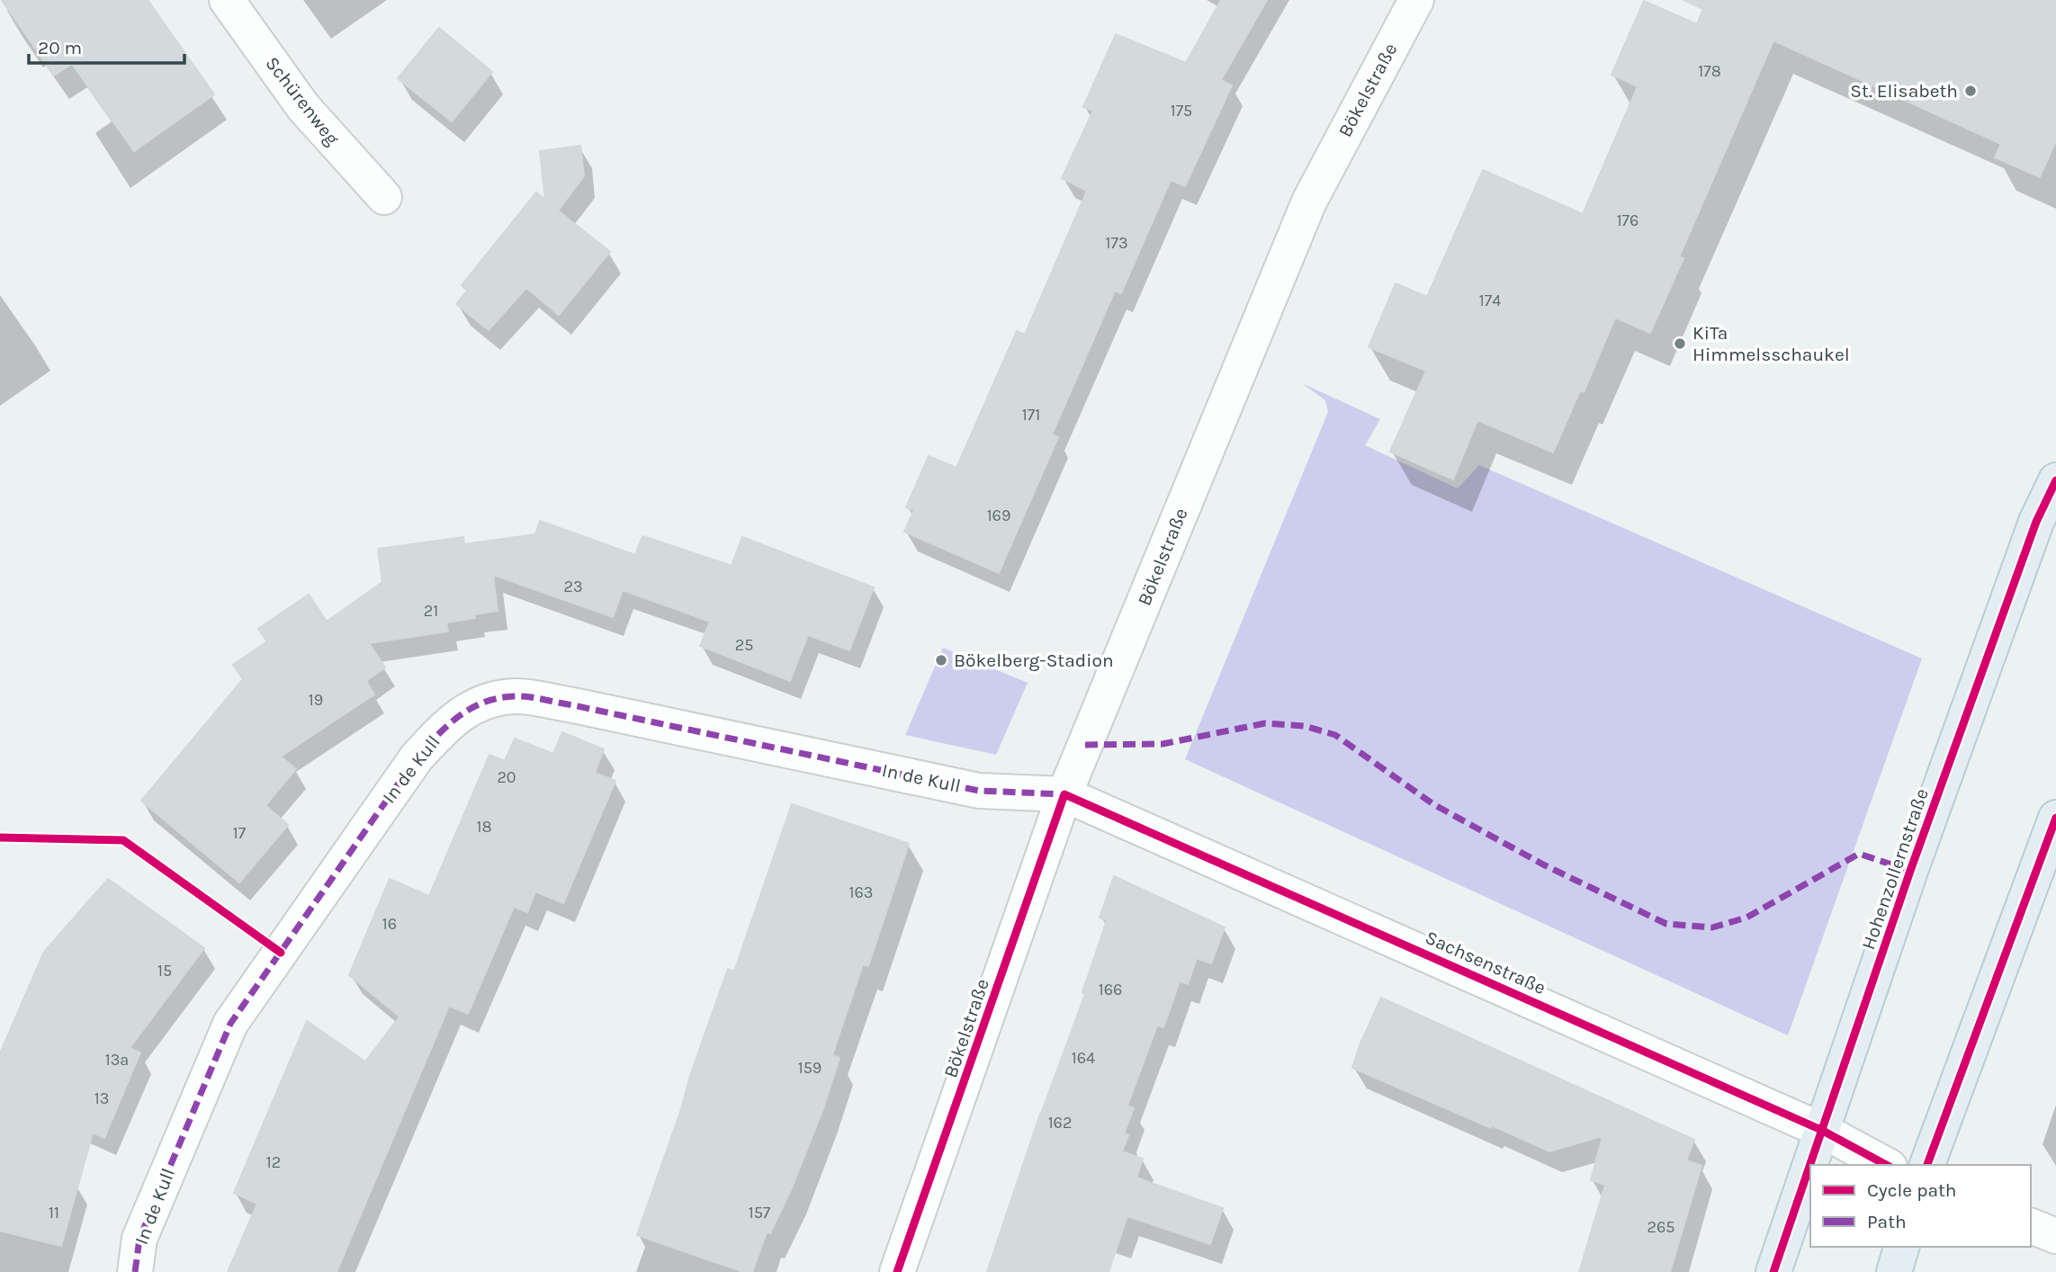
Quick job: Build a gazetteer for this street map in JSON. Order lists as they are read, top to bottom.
{
  "streets": {
    "main road": ["Hohenzollernstraße"],
    "street": [
      "Bökelstraße",
      "Schürenweg",
      "In de Kull",
      "Sachsenstraße"
    ]
  },
  "crossings": [
    ["Bökelstraße", "In de Kull"],
    ["Bökelstraße", "Sachsenstraße"],
    ["In de Kull", "Sachsenstraße"],
    ["Hohenzollernstraße", "Sachsenstraße"]
  ],
  "places": ["St. Elisabeth", "KiTa Himmelsschaukel", "Bökelberg-Stadion"],
  "house_numbers": [
    "178",
    "175",
    "176",
    "173",
    "174",
    "171",
    "169",
    "23",
    "21",
    "25",
    "19",
    "20",
    "18",
    "17",
    "163",
    "16",
    "15",
    "166",
    "164",
    "13a",
    "159",
    "13",
    "162",
    "12",
    "11",
    "157",
    "265"
  ],
  "legend": ["Cycle path", "Path"],
  "scale_bar": "20 m"
}
